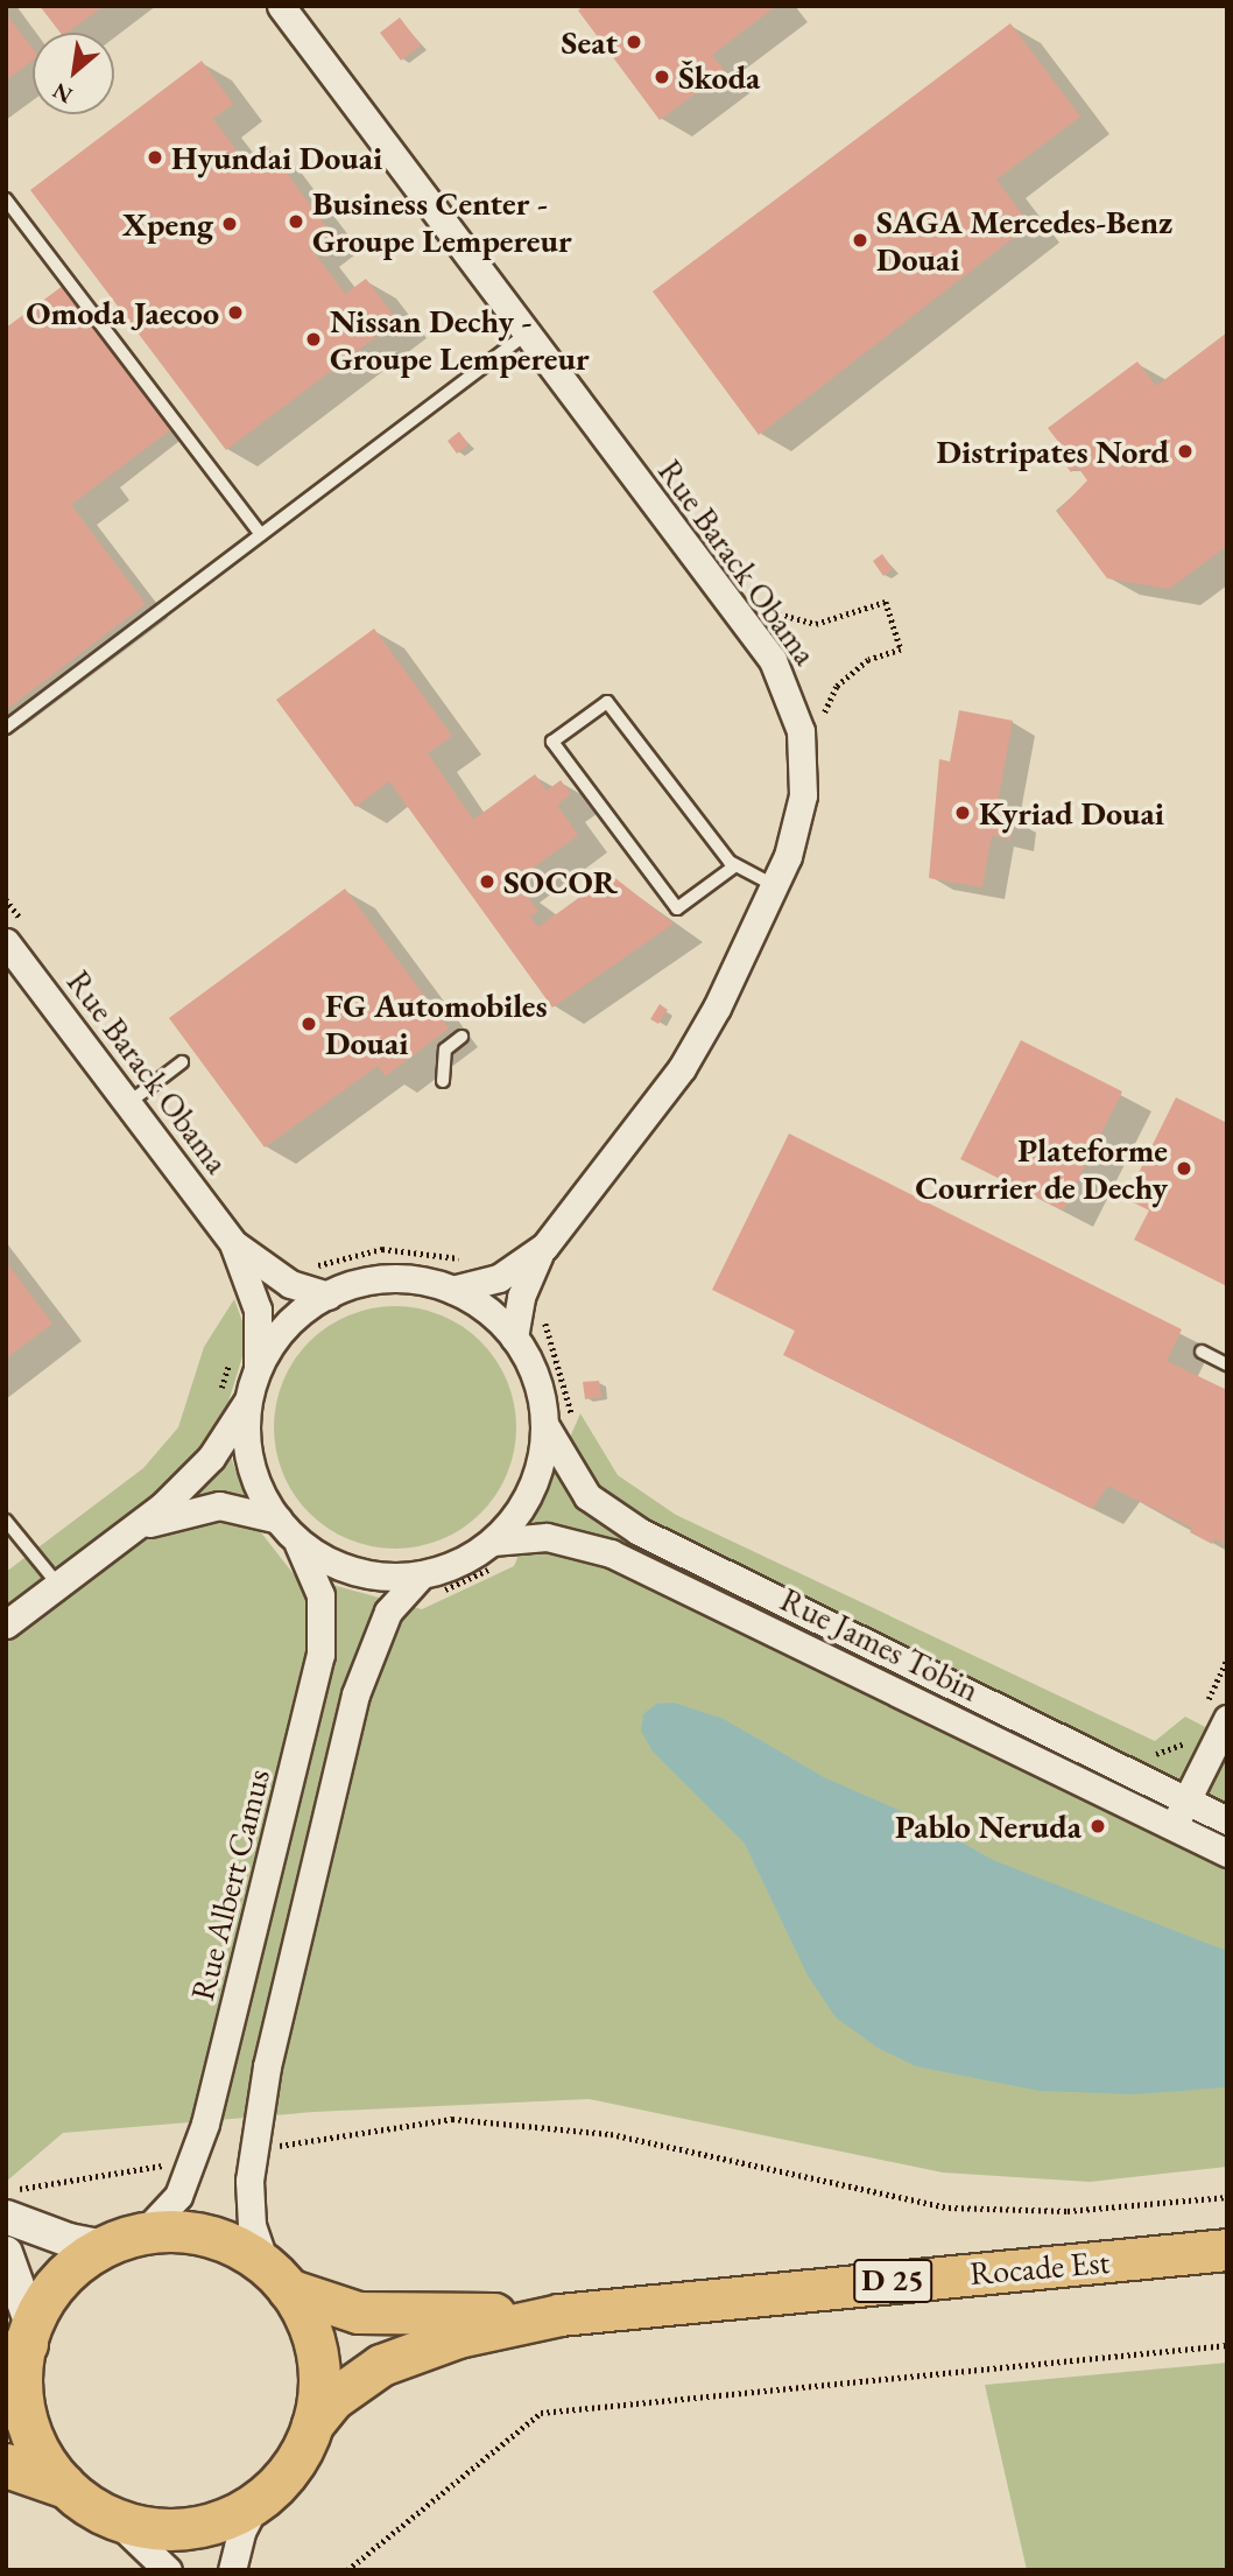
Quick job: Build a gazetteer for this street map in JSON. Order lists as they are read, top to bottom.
{
  "streets": {
    "main road": ["Rocade Est", "D 25"],
    "street": ["Rue Barack Obama", "Rue James Tobin", "Rue Albert Camus"]
  },
  "crossings": [
    ["Rue Barack Obama", "Rue Albert Camus"],
    ["Rue Albert Camus", "Rocade Est"]
  ],
  "places": [
    "Seat",
    "Škoda",
    "Hyundai Douai",
    "Business Center - Groupe Lempereur",
    "Xpeng",
    "SAGA Mercedes-Benz Douai",
    "Omoda Jaecoo",
    "Nissan Dechy - Groupe Lempereur",
    "Distripates Nord",
    "Kyriad Douai",
    "SOCOR",
    "FG Automobiles Douai",
    "Plateforme Courrier de Dechy",
    "Pablo Neruda"
  ],
  "north": "bottom left"
}
